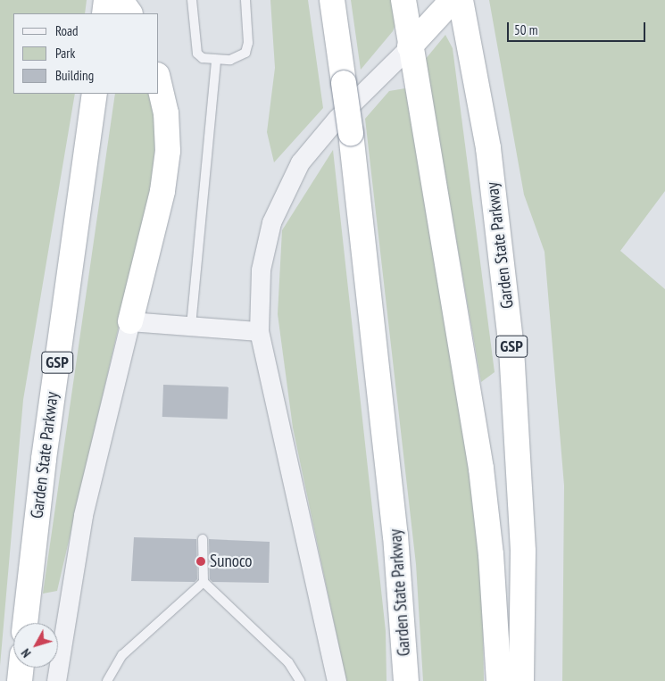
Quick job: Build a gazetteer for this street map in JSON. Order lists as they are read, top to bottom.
{
  "streets": {
    "highway": ["Garden State Parkway", "GSP"]
  },
  "places": ["Sunoco"],
  "legend": ["Road", "Park", "Building"],
  "scale_bar": "50 m",
  "north": "bottom left"
}
